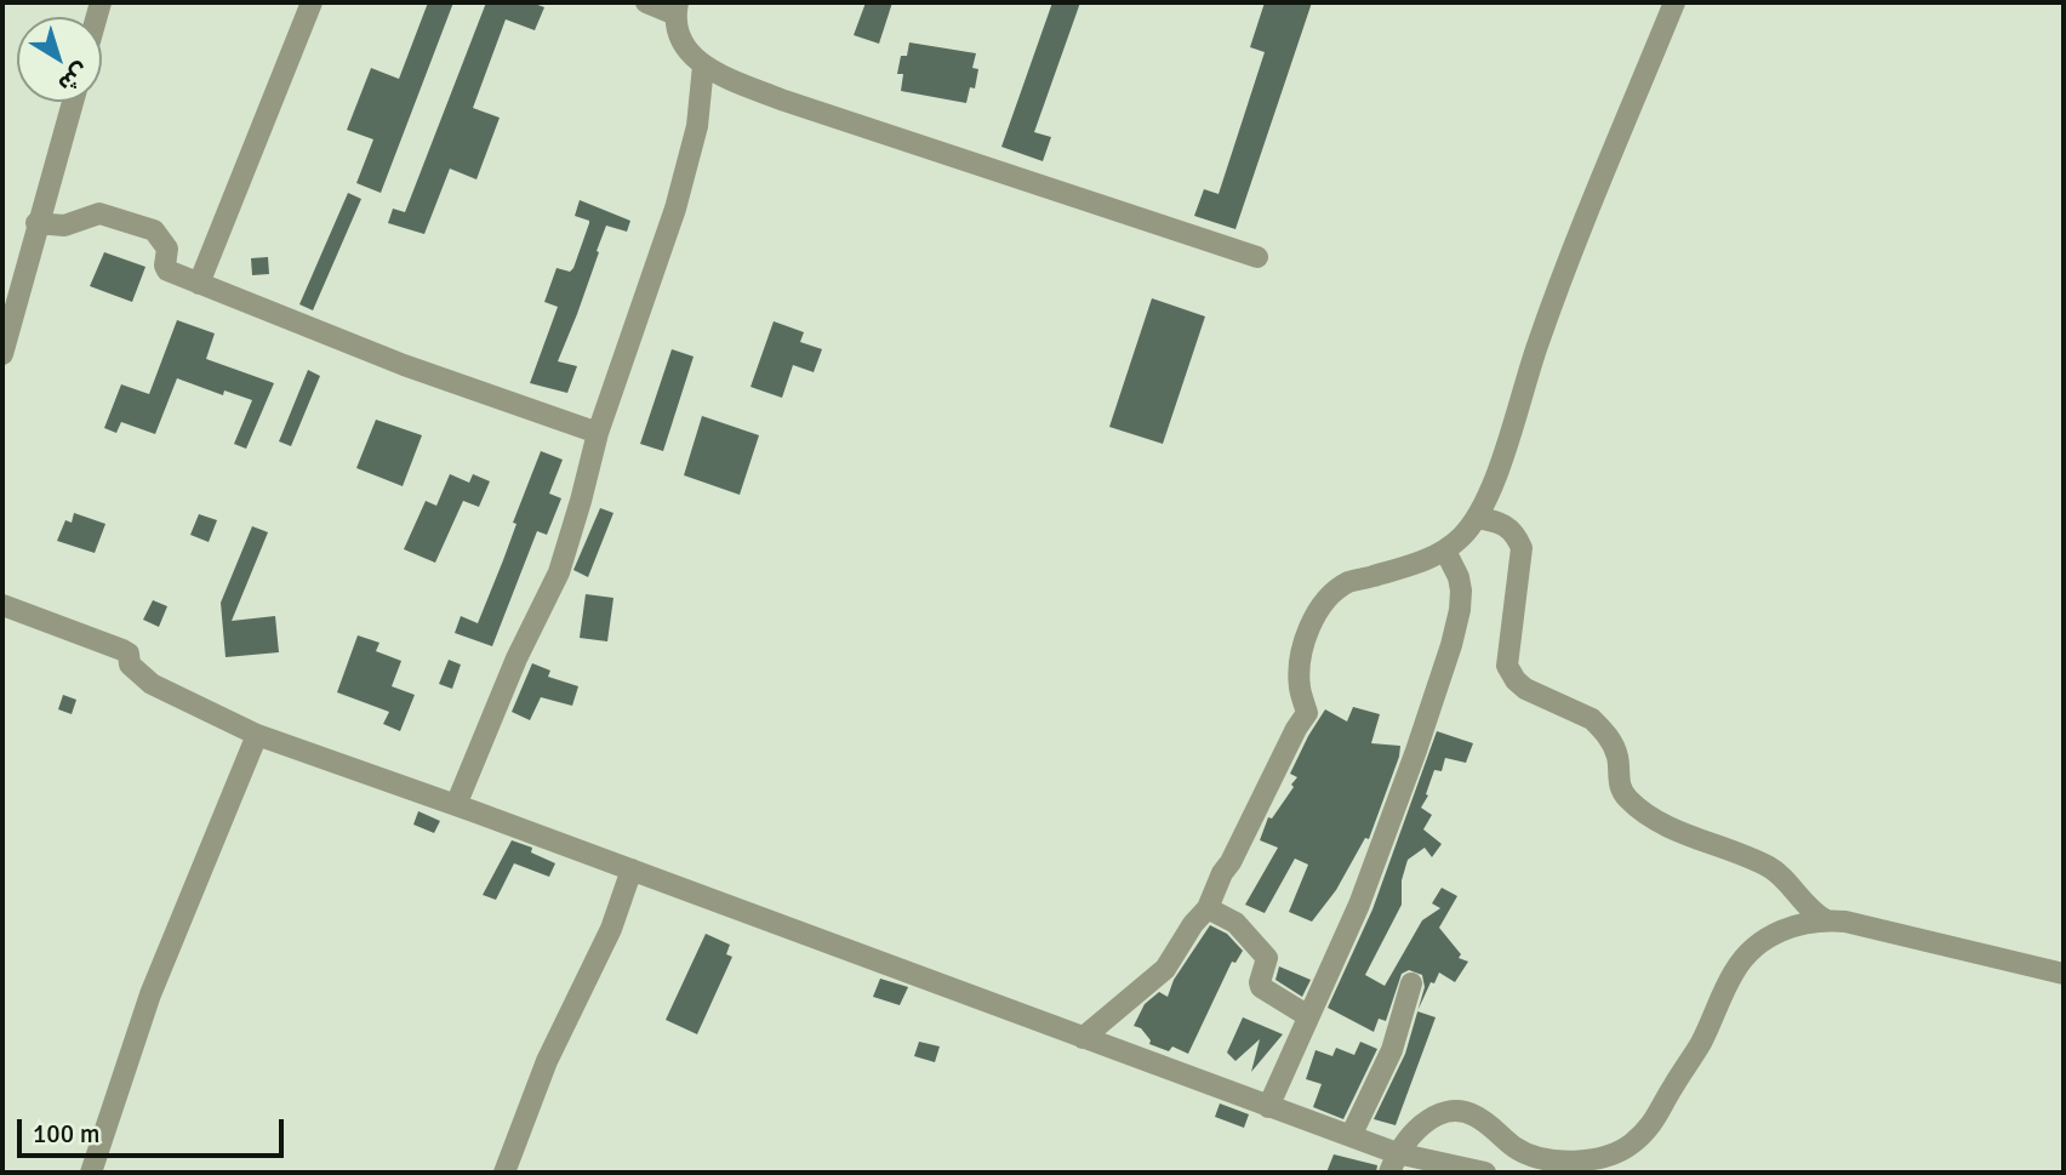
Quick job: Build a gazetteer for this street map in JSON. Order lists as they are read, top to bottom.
{
  "scale_bar": "100 m",
  "north": "bottom right"
}
